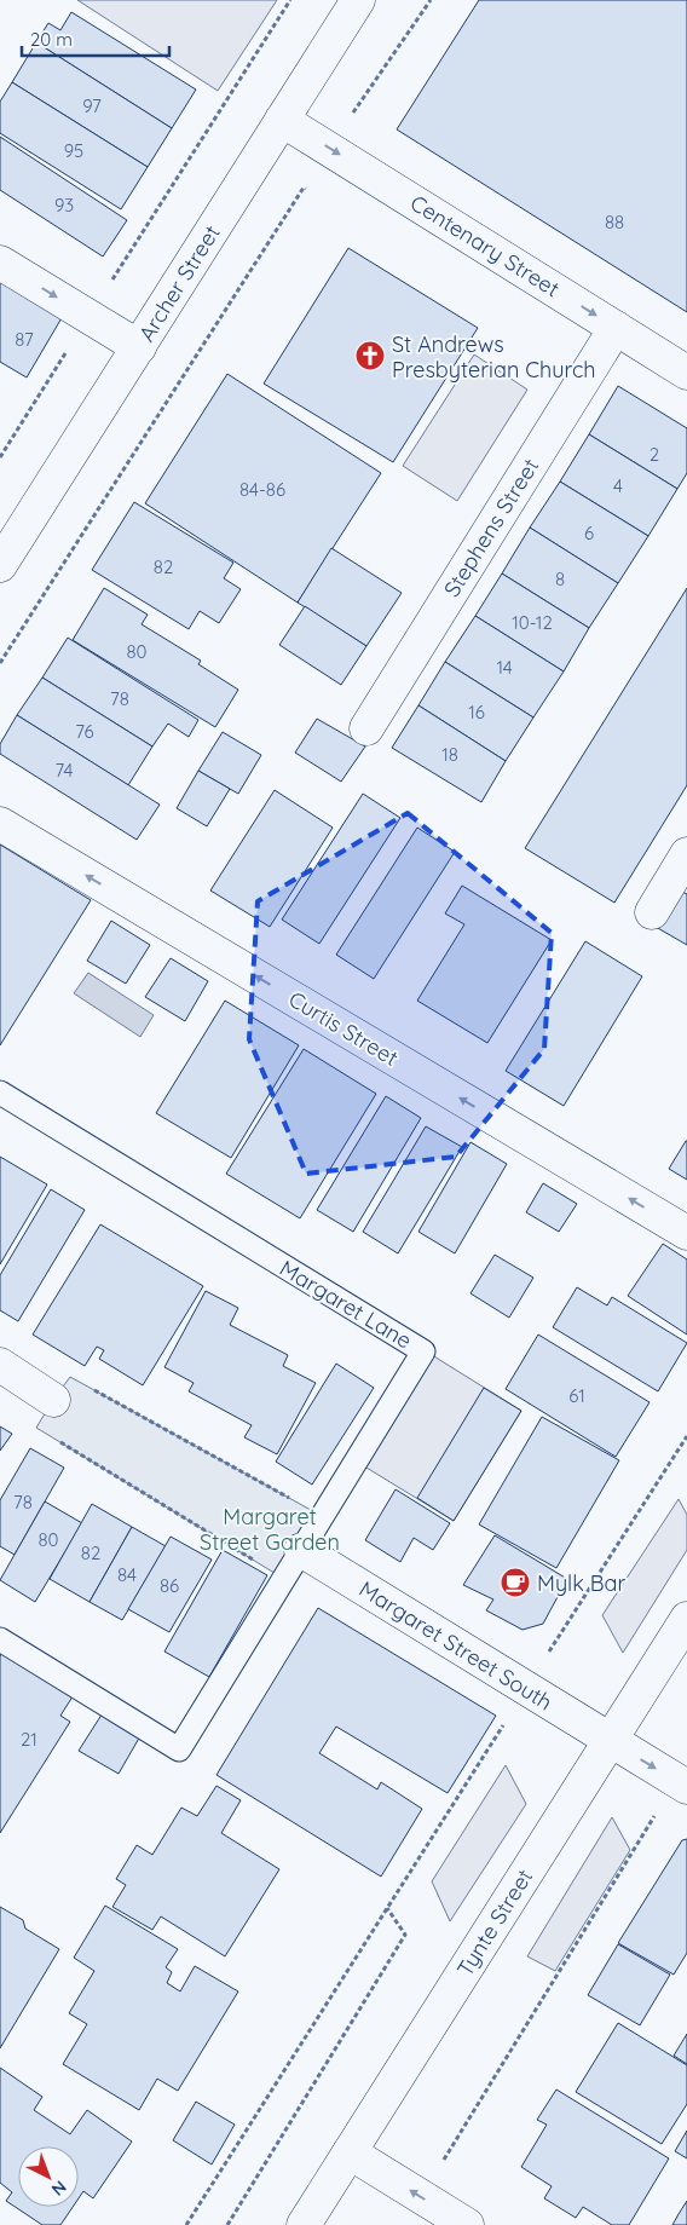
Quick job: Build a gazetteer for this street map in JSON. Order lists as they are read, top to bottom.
{
  "streets": {
    "street": [
      "Centenary Street",
      "Archer Street",
      "Stephens Street",
      "Curtis Street",
      "Margaret Street South",
      "Tynte Street"
    ],
    "lane": ["Margaret Lane"]
  },
  "crossings": [
    ["Centenary Street", "Archer Street"],
    ["Centenary Street", "Stephens Street"],
    ["Margaret Lane", "Margaret Street South"],
    ["Margaret Street South", "Tynte Street"]
  ],
  "one_way": ["Centenary Street", "Curtis Street"],
  "parks": ["Margaret Street Garden"],
  "places": {
    "church": ["St Andrews Presbyterian Church"],
    "cafe": ["Mylk Bar"]
  },
  "house_numbers": [
    "97",
    "95",
    "93",
    "88",
    "87",
    "2",
    "4",
    "84-86",
    "6",
    "82",
    "8",
    "10-12",
    "80",
    "14",
    "78",
    "16",
    "76",
    "18",
    "74",
    "61",
    "78",
    "80",
    "82",
    "84",
    "86",
    "21"
  ],
  "scale_bar": "20 m",
  "north": "bottom right"
}
